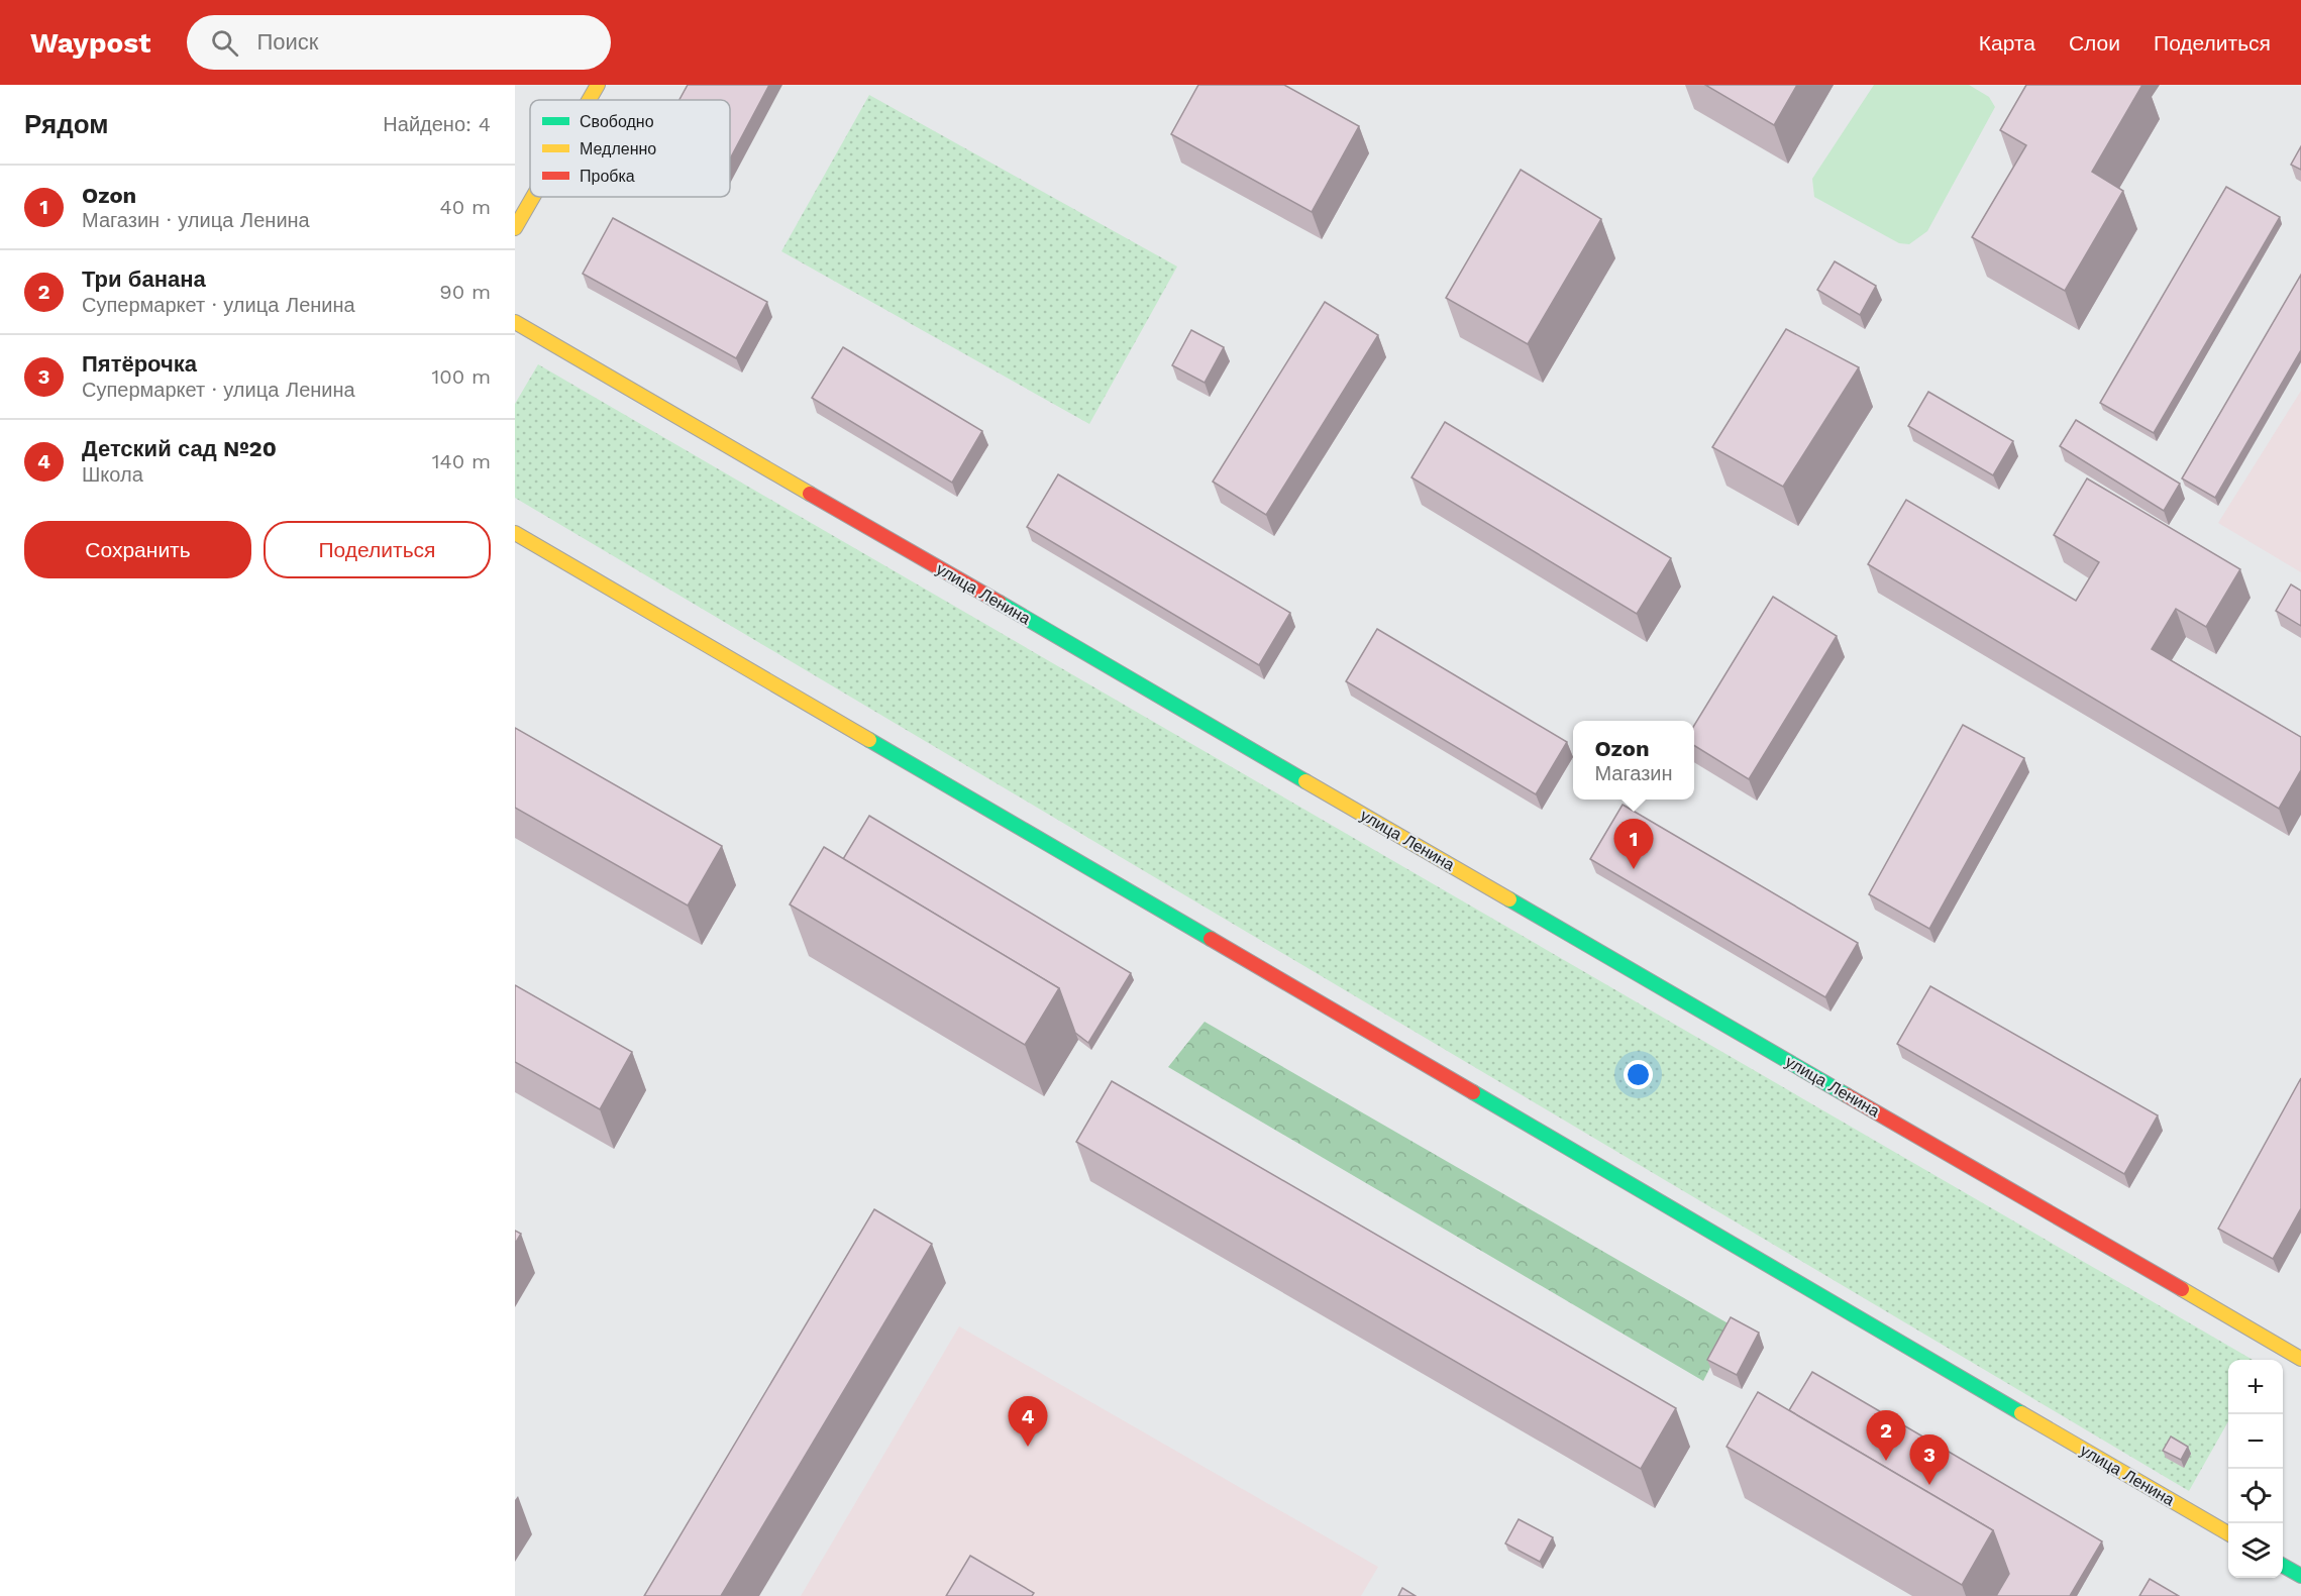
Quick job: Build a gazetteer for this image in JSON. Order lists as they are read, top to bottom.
{
  "streets": {
    "main road": ["улица Ленина"]
  },
  "legend": ["Свободно", "Медленно", "Пробка"],
  "page": {
    "header": "Waypost",
    "search": "Поиск",
    "nav": ["Карта", "Слои", "Поделиться"],
    "heading": ["Рядом", "Найдено: 4"],
    "list": [
      {
        "mark": "1",
        "name": "Ozon",
        "note": "Магазин · улица Ленина",
        "value": "40 m"
      },
      {
        "mark": "2",
        "name": "Три банана",
        "note": "Супермаркет · улица Ленина",
        "value": "90 m"
      },
      {
        "mark": "3",
        "name": "Пятёрочка",
        "note": "Супермаркет · улица Ленина",
        "value": "100 m"
      },
      {
        "mark": "4",
        "name": "Детский сад №20",
        "note": "Школа",
        "value": "140 m"
      }
    ],
    "buttons": ["Сохранить", "Поделиться"],
    "popup": ["Ozon", "Магазин"],
    "pins": [
      "1",
      "4",
      "2",
      "3"
    ],
    "map_buttons": ["+", "−"]
  }
}
